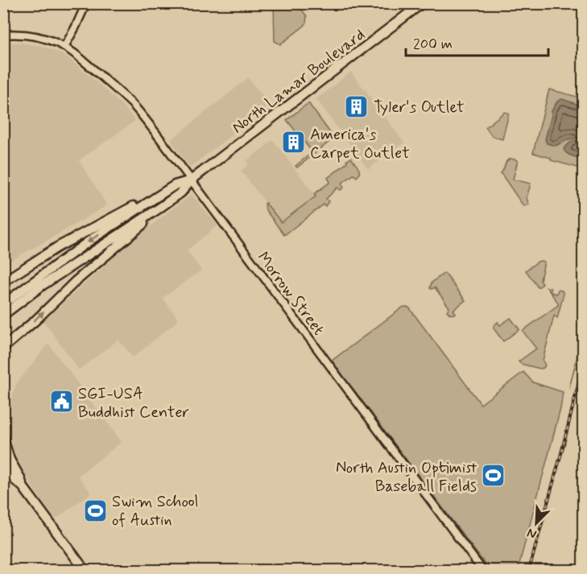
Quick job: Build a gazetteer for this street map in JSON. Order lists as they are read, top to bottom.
{
  "streets": {
    "main road": ["North Lamar Boulevard"],
    "street": ["Morrow Street"]
  },
  "crossings": [
    ["North Lamar Boulevard", "Morrow Street"]
  ],
  "places": {
    "building": ["Tyler's Outlet", "America's Carpet Outlet"],
    "public building": ["SGI-USA Buddhist Center"],
    "sports": ["North Austin Optimist Baseball Fields", "Swim School of Austin"]
  },
  "scale_bar": "200 m",
  "north": "bottom left"
}
